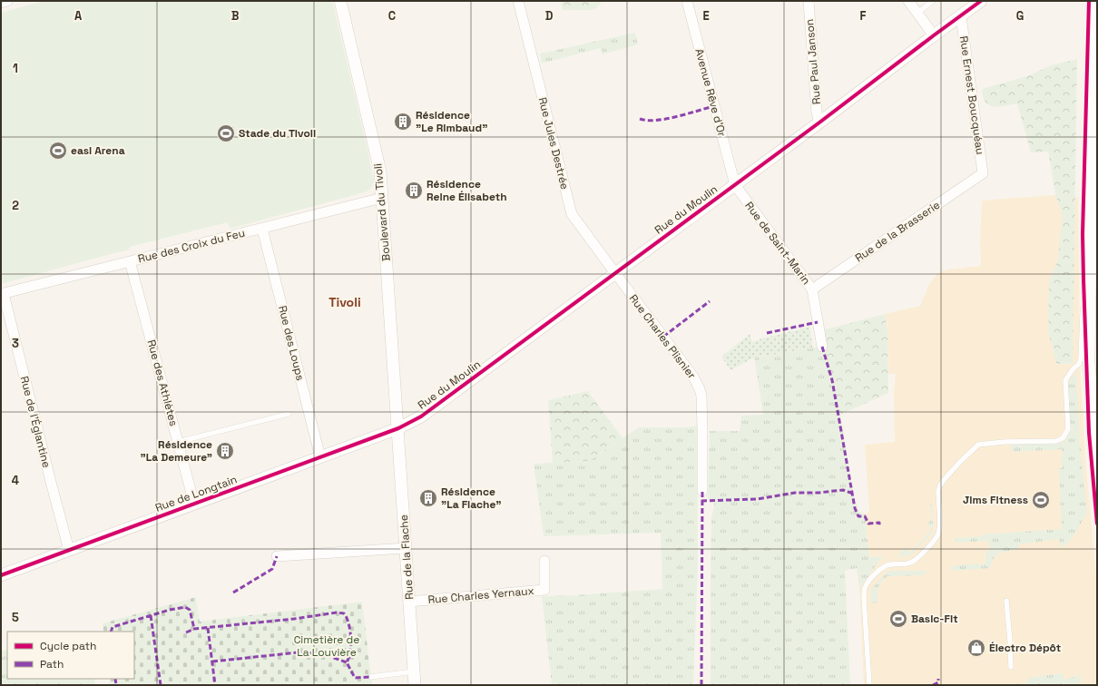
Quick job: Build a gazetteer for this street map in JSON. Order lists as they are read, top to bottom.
{
  "streets": {
    "street": [
      "Rue Paul Janson",
      "Avenue Rêve d'Or",
      "Rue Ernest Boucquéau",
      "Rue Jules Destrée",
      "Rue du Moulin",
      "Boulevard du Tivoli",
      "Rue de la Brasserie",
      "Rue de Saint-Marin",
      "Rue des Croix du Feu",
      "Rue Charles Plisnier",
      "Rue des Loups",
      "Rue des Athlètes",
      "Rue de l'Églantine",
      "Rue de Longtain",
      "Rue de la Flache",
      "Rue Charles Yernaux"
    ]
  },
  "crossings": [
    ["Rue Paul Janson", "Rue du Moulin"],
    ["Avenue Rêve d'Or", "Rue du Moulin"],
    ["Avenue Rêve d'Or", "Rue de Saint-Marin"],
    ["Rue Ernest Boucquéau", "Rue du Moulin"],
    ["Rue Ernest Boucquéau", "Rue de la Brasserie"],
    ["Rue Jules Destrée", "Rue du Moulin"],
    ["Rue Jules Destrée", "Rue Charles Plisnier"],
    ["Rue du Moulin", "Boulevard du Tivoli"],
    ["Rue du Moulin", "Rue de Saint-Marin"],
    ["Rue du Moulin", "Rue Charles Plisnier"],
    ["Rue du Moulin", "Rue de Longtain"],
    ["Rue du Moulin", "Rue de la Flache"],
    ["Boulevard du Tivoli", "Rue des Croix du Feu"],
    ["Boulevard du Tivoli", "Rue de Longtain"],
    ["Boulevard du Tivoli", "Rue de la Flache"],
    ["Rue de la Brasserie", "Rue de Saint-Marin"],
    ["Rue des Croix du Feu", "Rue des Loups"],
    ["Rue des Croix du Feu", "Rue des Athlètes"],
    ["Rue des Croix du Feu", "Rue de l'Églantine"],
    ["Rue des Loups", "Rue de Longtain"],
    ["Rue des Athlètes", "Rue de Longtain"],
    ["Rue de l'Églantine", "Rue de Longtain"],
    ["Rue de Longtain", "Rue de la Flache"],
    ["Rue de la Flache", "Rue Charles Yernaux"]
  ],
  "districts": ["Tivoli"],
  "parks": ["Cimetière de La Louvière"],
  "places": {
    "building": [
      "Résidence \"Le Rimbaud\"",
      "Résidence Reine Élisabeth",
      "Résidence \"La Demeure\"",
      "Résidence \"La Flache\""
    ],
    "sports": [
      "Stade du Tivoli",
      "easi Arena",
      "Jims Fitness",
      "Basic-Fit"
    ],
    "shop": ["Électro Dépôt"]
  },
  "legend": ["Cycle path", "Path"],
  "grid": {
    "columns": [
      "A",
      "B",
      "C",
      "D",
      "E",
      "F",
      "G"
    ],
    "rows": [
      "1",
      "2",
      "3",
      "4",
      "5"
    ]
  }
}
